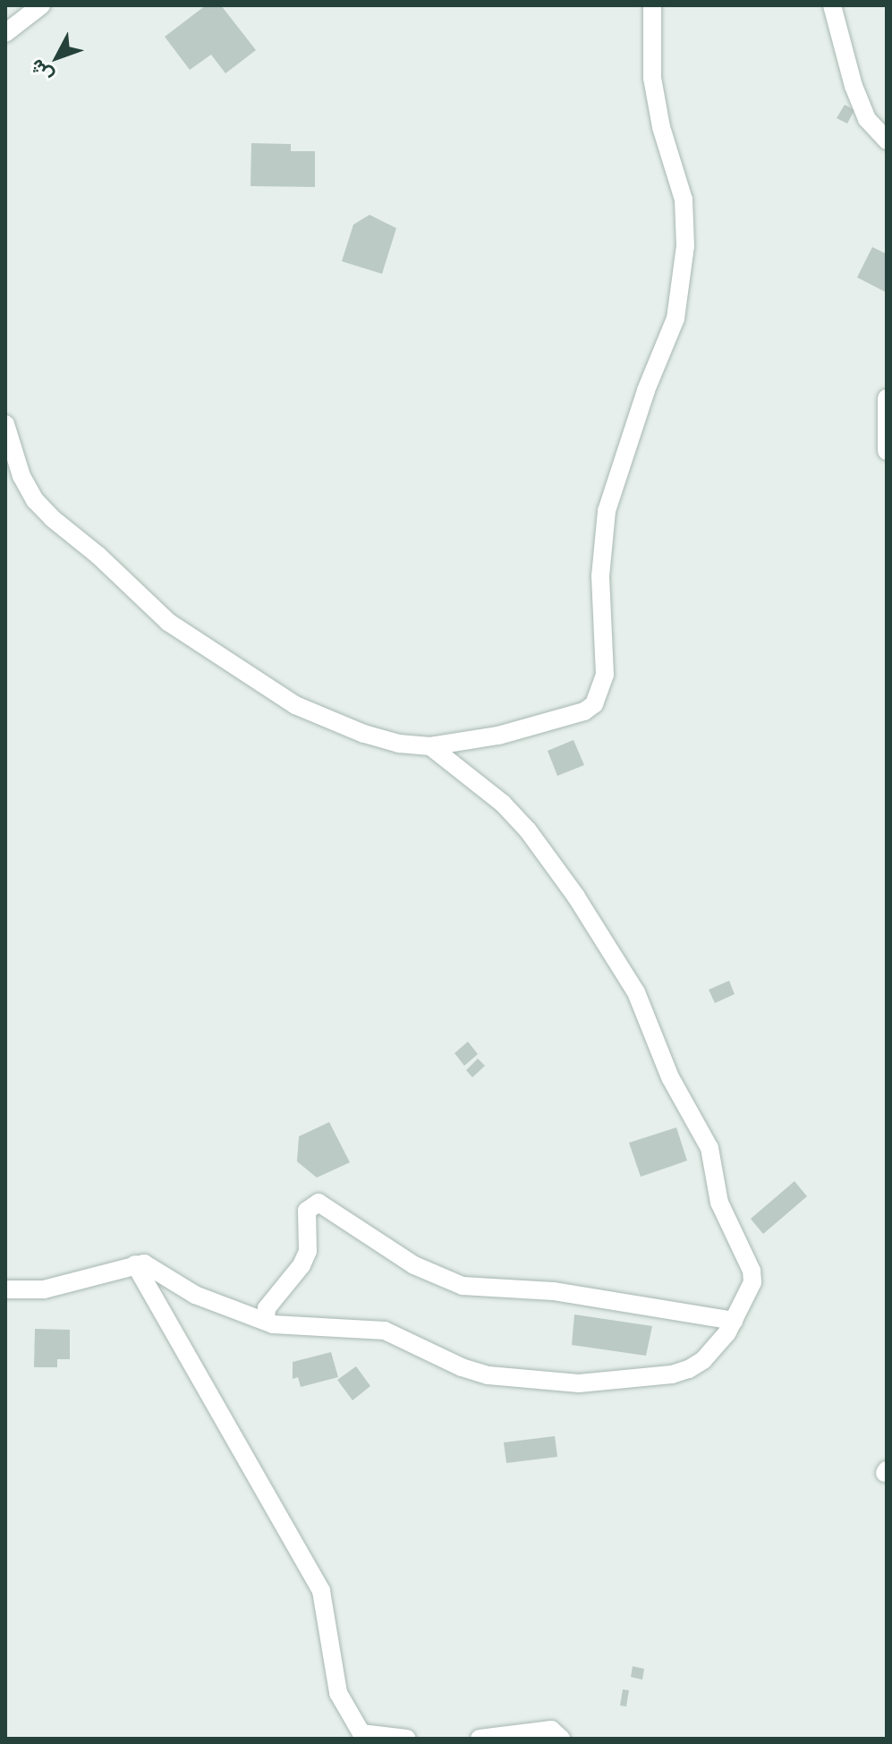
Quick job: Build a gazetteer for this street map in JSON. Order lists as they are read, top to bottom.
{
  "north": "bottom left"
}
